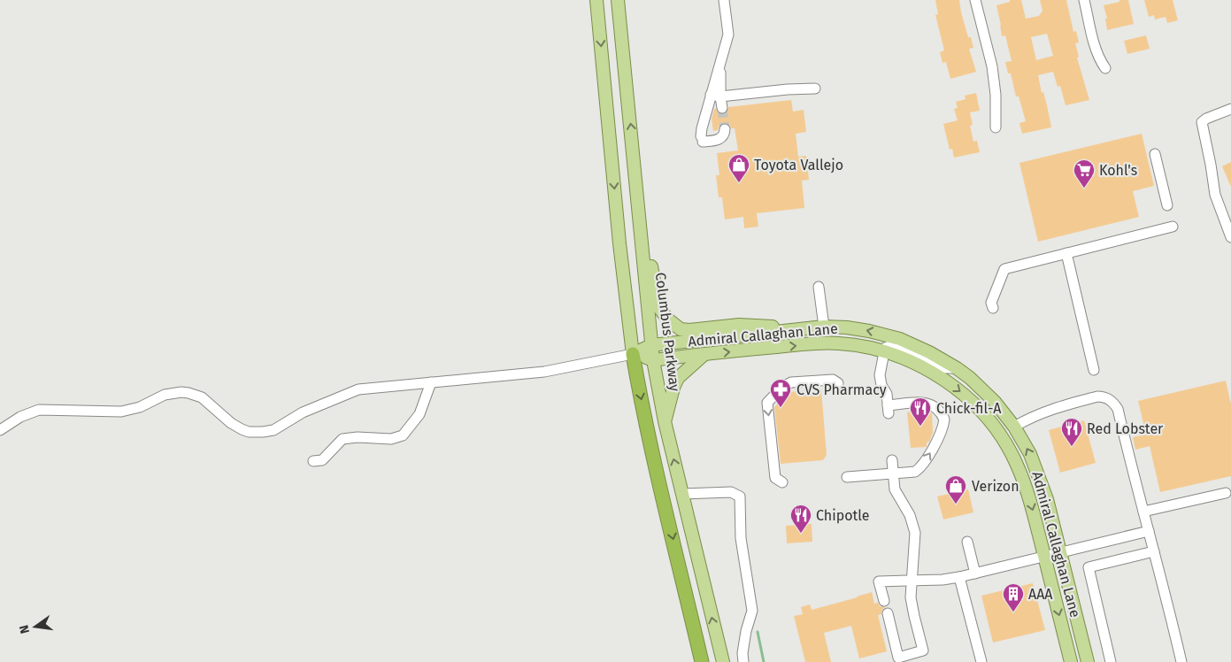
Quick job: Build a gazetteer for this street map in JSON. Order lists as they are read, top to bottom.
{
  "streets": {
    "main road": ["Columbus Parkway", "Admiral Callaghan Lane"]
  },
  "crossings": [
    ["Columbus Parkway", "Admiral Callaghan Lane"]
  ],
  "places": {
    "shop": ["Toyota Vallejo", "Verizon"],
    "supermarket": ["Kohl's"],
    "pharmacy": ["CVS Pharmacy"],
    "restaurant": ["Chick-fil-A", "Red Lobster", "Chipotle"],
    "building": ["AAA"]
  },
  "north": "left"
}
